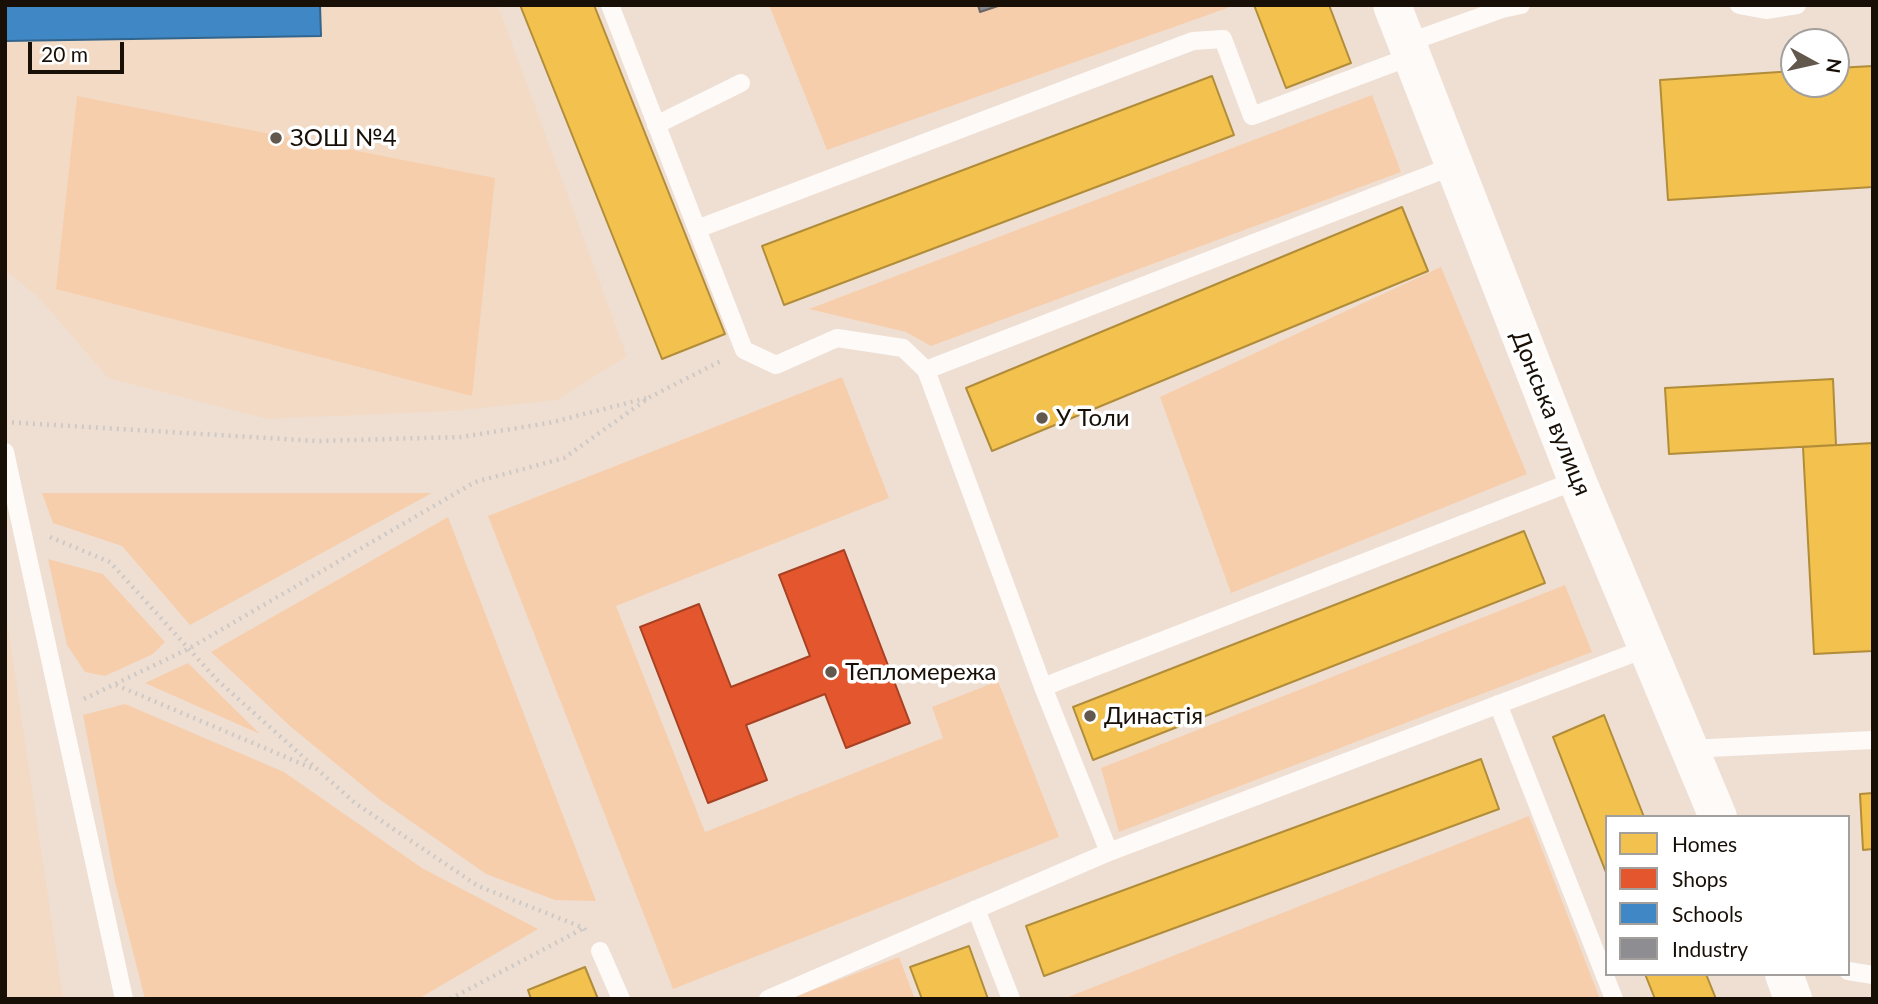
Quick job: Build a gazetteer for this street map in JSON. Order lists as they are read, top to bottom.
{
  "streets": {
    "street": ["Донська вулиця"]
  },
  "places": [
    "ЗОШ №4",
    "У Толи",
    "Тепломережа",
    "Династія"
  ],
  "legend": [
    "Homes",
    "Shops",
    "Schools",
    "Industry"
  ],
  "scale_bar": "20 m",
  "north": "right"
}
